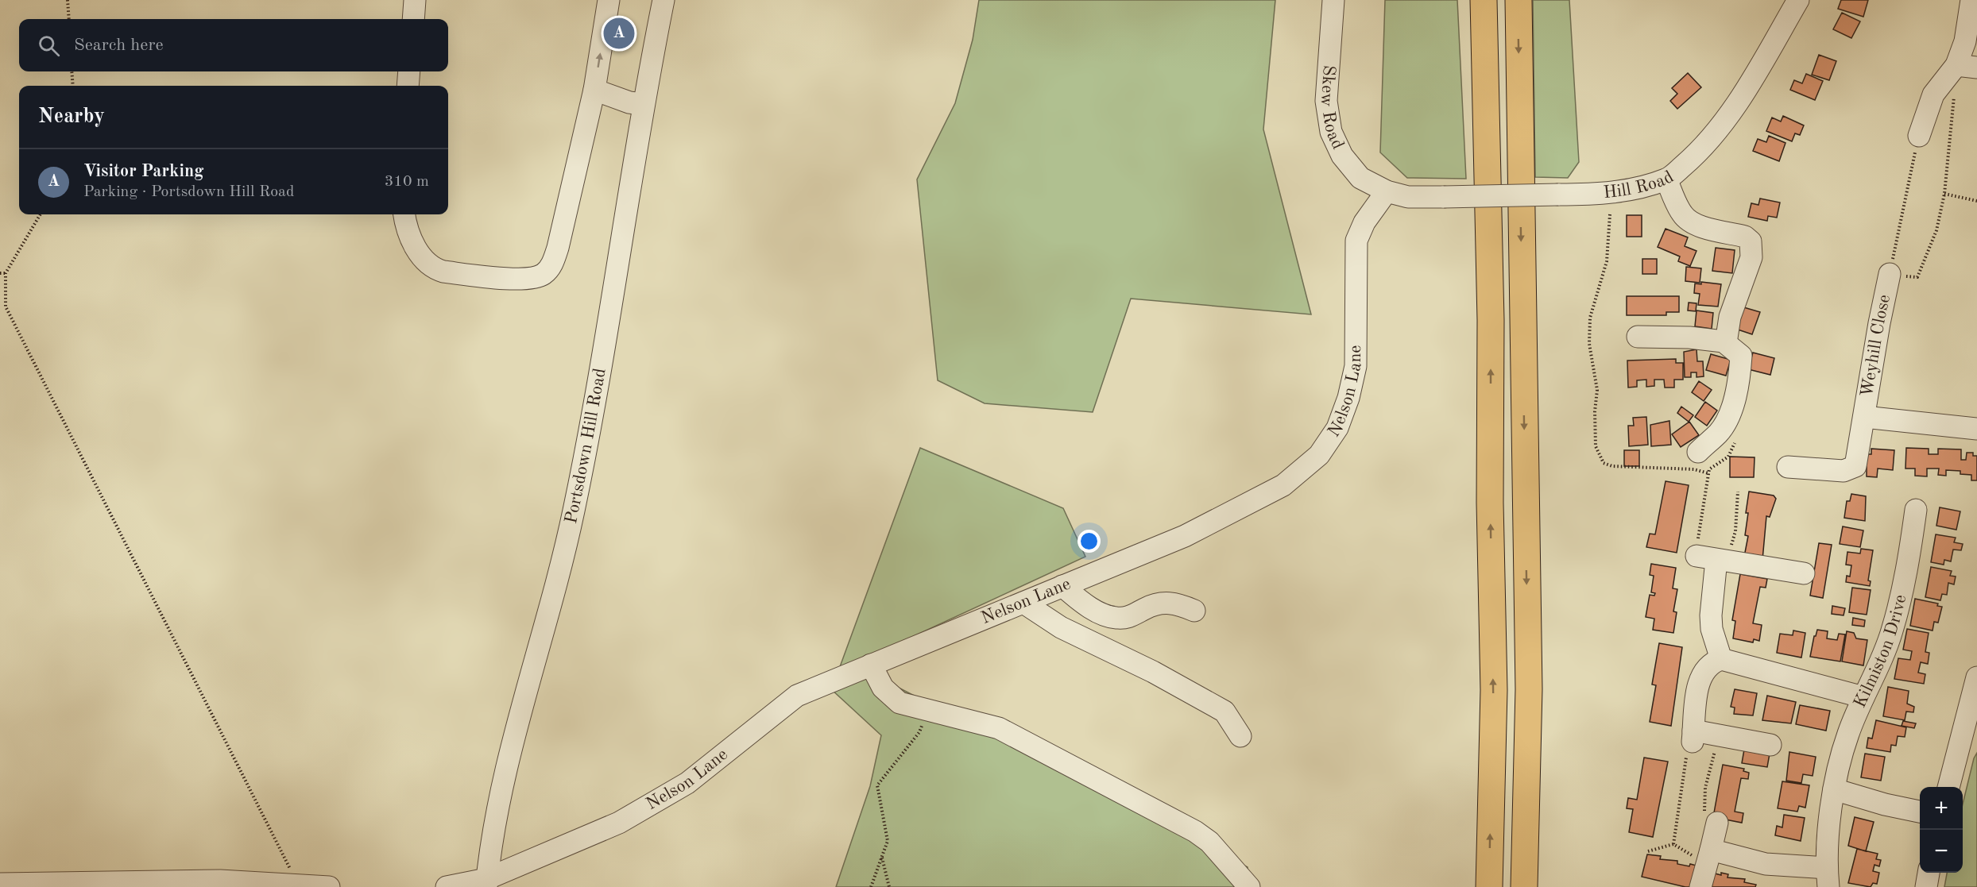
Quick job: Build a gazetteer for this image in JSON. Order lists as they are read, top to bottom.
{
  "streets": {
    "street": [
      "Skew Road",
      "Hill Road",
      "Weyhill Close",
      "Nelson Lane",
      "Portsdown Hill Road",
      "Kilmiston Drive"
    ]
  },
  "crossings": [
    ["Skew Road", "Hill Road"],
    ["Skew Road", "Nelson Lane"],
    ["Hill Road", "Nelson Lane"],
    ["Nelson Lane", "Portsdown Hill Road"]
  ],
  "page": {
    "pins": "A",
    "search": "Search here",
    "heading": "Nearby",
    "list": [
      {
        "mark": "A",
        "name": "Visitor Parking",
        "note": "Parking · Portsdown Hill Road",
        "value": "310 m"
      }
    ],
    "map_buttons": ["+", "−"]
  }
}
